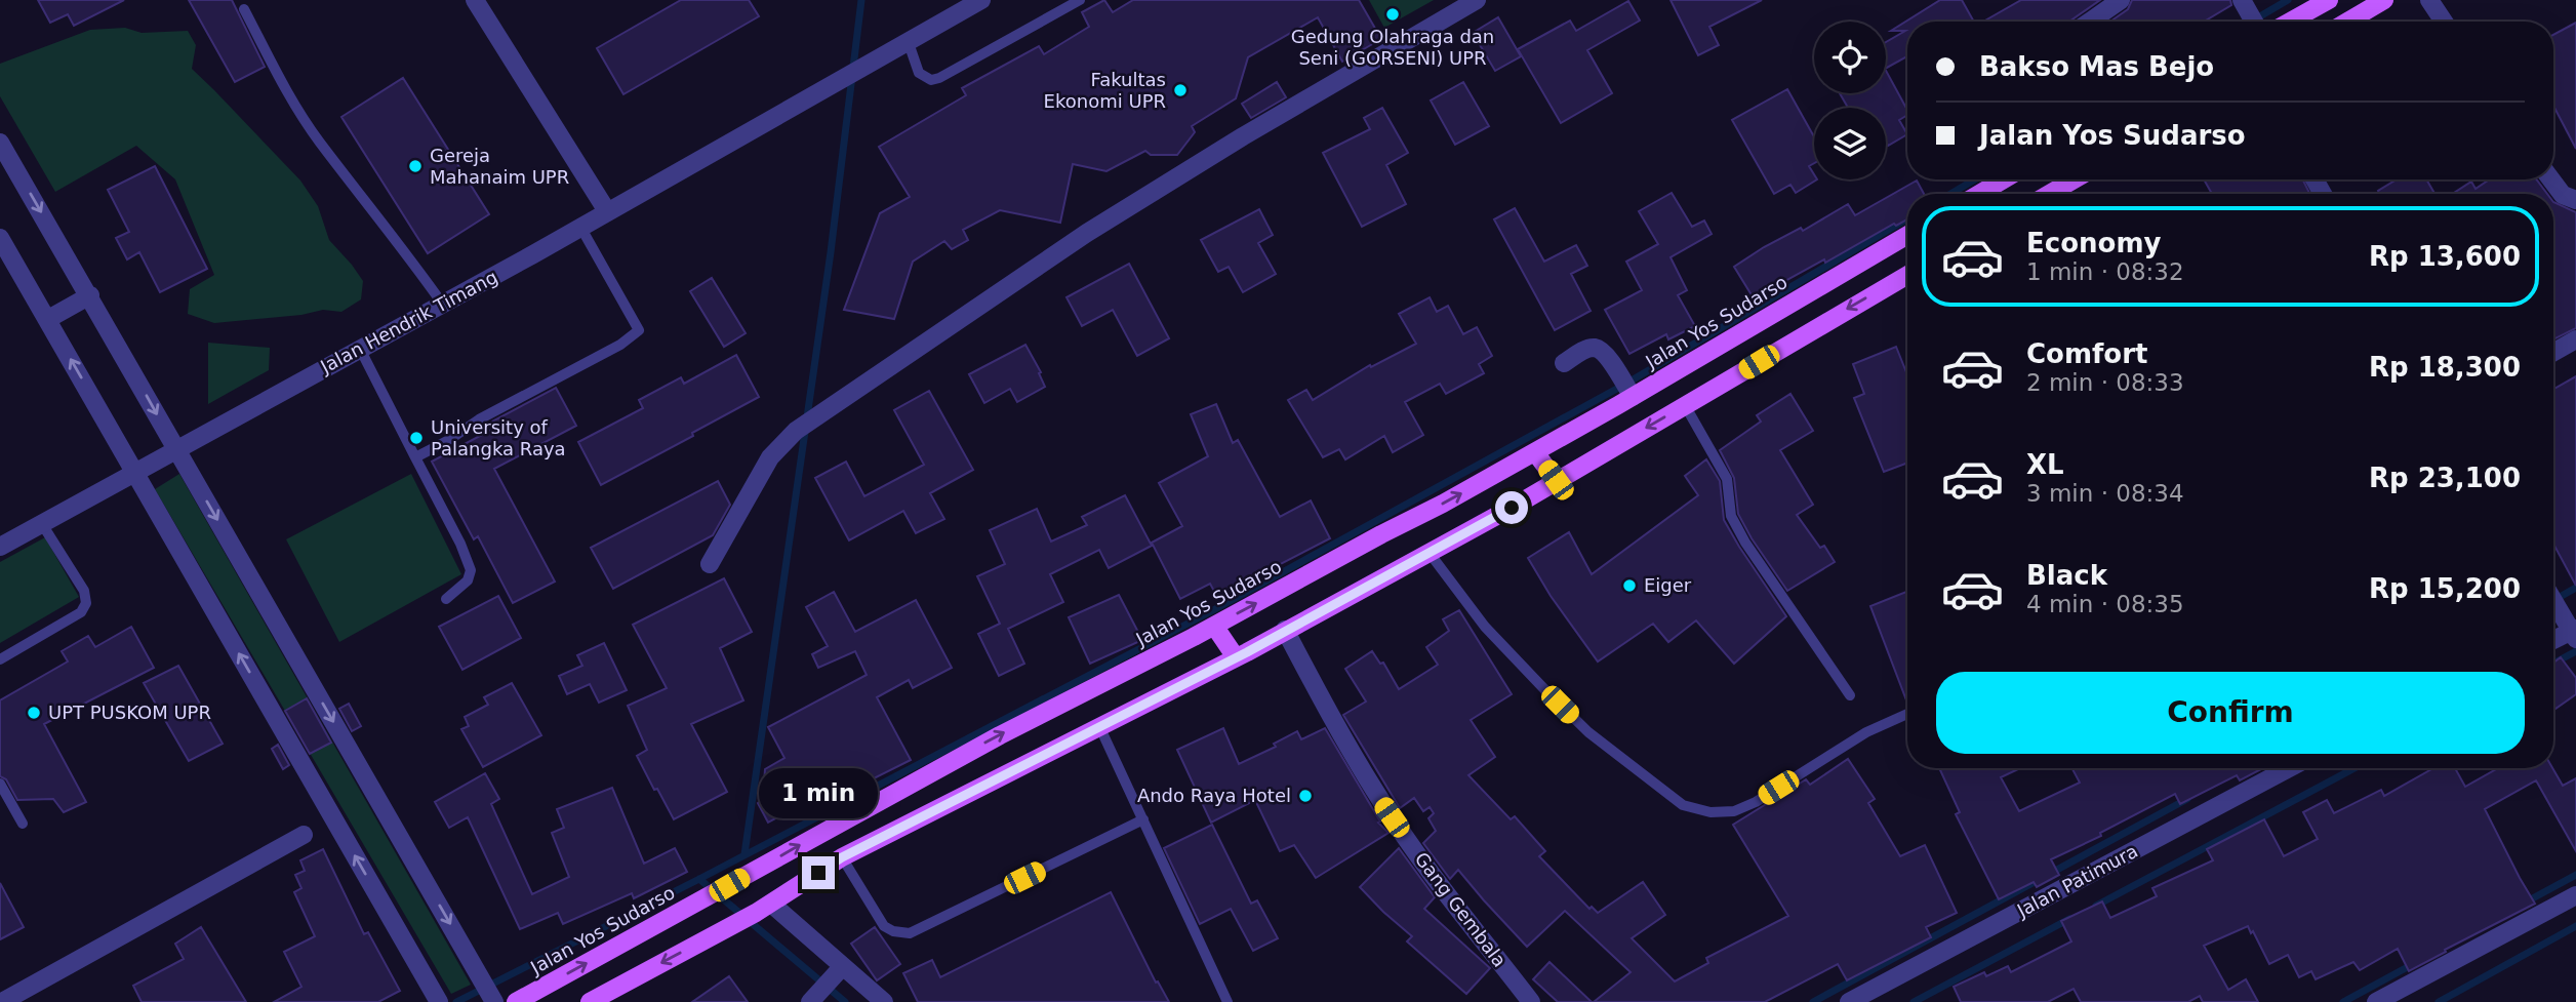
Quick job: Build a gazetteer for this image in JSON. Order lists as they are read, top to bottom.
{
  "streets": {
    "main road": ["Jalan Yos Sudarso"],
    "street": ["Jalan Hendrik Timang", "Jalan Patimura", "Gang Gembala"]
  },
  "places": [
    "Gedung Olahraga dan Seni (GORSENI) UPR",
    "Fakultas Ekonomi UPR",
    "Gereja Mahanaim UPR",
    "University of Palangka Raya",
    "Eiger",
    "UPT PUSKOM UPR",
    "Ando Raya Hotel"
  ],
  "page": {
    "banner": ["Bakso Mas Bejo", "Jalan Yos Sudarso"],
    "list": [
      {
        "name": "Economy",
        "note": "1 min · 08:32",
        "value": "Rp 13,600"
      },
      {
        "name": "Comfort",
        "note": "2 min · 08:33",
        "value": "Rp 18,300"
      },
      {
        "name": "XL",
        "note": "3 min · 08:34",
        "value": "Rp 23,100"
      },
      {
        "name": "Black",
        "note": "4 min · 08:35",
        "value": "Rp 15,200"
      }
    ],
    "buttons": "Confirm",
    "bubble": "1 min"
  }
}
